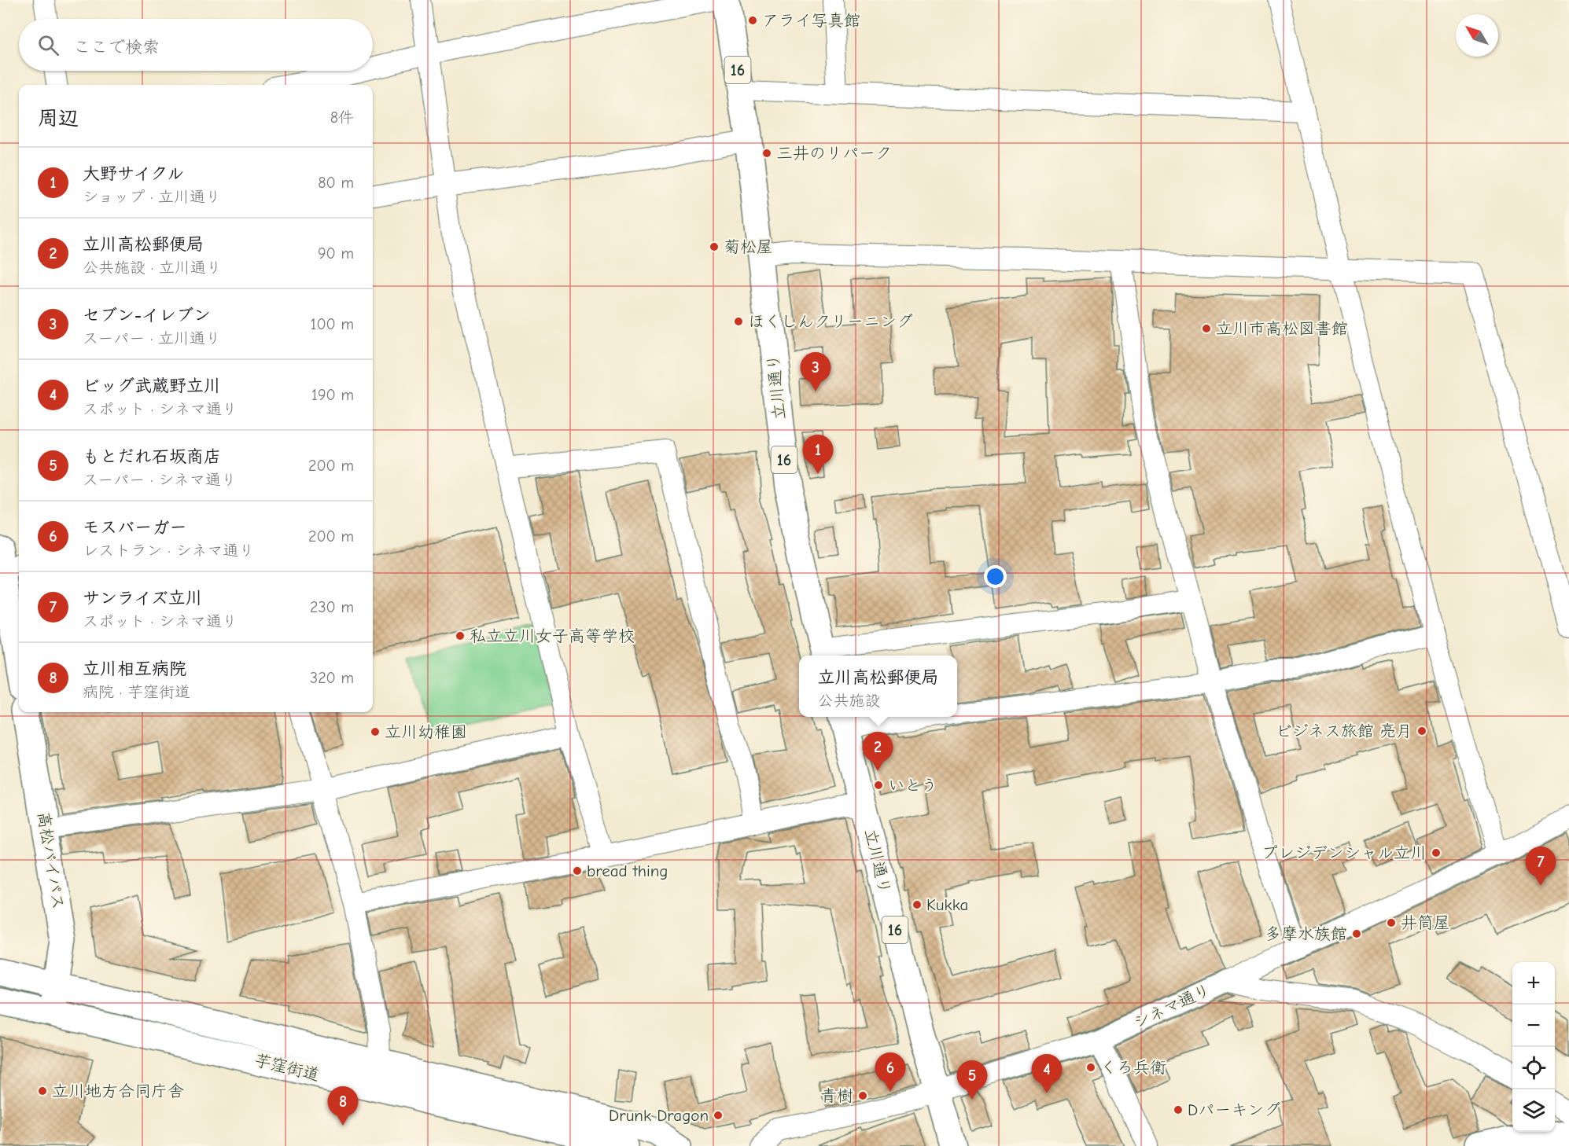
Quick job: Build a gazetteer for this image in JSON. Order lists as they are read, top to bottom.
{
  "streets": {
    "street": [
      "16",
      "立川通り",
      "高松バイパス",
      "シネマ通り",
      "芋窪街道"
    ]
  },
  "crossings": [
    ["立川通り", "シネマ通り"],
    ["高松バイパス", "芋窪街道"]
  ],
  "places": [
    "アライ写真館",
    "三井のリパーク",
    "菊松屋",
    "ほくしんクリーニング",
    "立川市高松図書館",
    "私立立川女子高等学校",
    "ビジネス旅館 亮月",
    "立川幼稚園",
    "いとう",
    "プレジデンシャル立川",
    "bread thing",
    "Kukka",
    "井筒屋",
    "多摩水族館",
    "くろ兵衛",
    "立川地方合同庁舎",
    "青樹",
    "Dパーキング",
    "Drunk Dragon"
  ],
  "north": "top left",
  "page": {
    "search": "ここで検索",
    "heading": ["周辺", "8件"],
    "list": [
      {
        "mark": "1",
        "name": "大野サイクル",
        "note": "ショップ · 立川通り",
        "value": "80 m"
      },
      {
        "mark": "2",
        "name": "立川高松郵便局",
        "note": "公共施設 · 立川通り",
        "value": "90 m"
      },
      {
        "mark": "3",
        "name": "セブン-イレブン",
        "note": "スーパー · 立川通り",
        "value": "100 m"
      },
      {
        "mark": "4",
        "name": "ビッグ武蔵野立川",
        "note": "スポット · シネマ通り",
        "value": "190 m"
      },
      {
        "mark": "5",
        "name": "もとだれ石坂商店",
        "note": "スーパー · シネマ通り",
        "value": "200 m"
      },
      {
        "mark": "6",
        "name": "モスバーガー",
        "note": "レストラン · シネマ通り",
        "value": "200 m"
      },
      {
        "mark": "7",
        "name": "サンライズ立川",
        "note": "スポット · シネマ通り",
        "value": "230 m"
      },
      {
        "mark": "8",
        "name": "立川相互病院",
        "note": "病院 · 芋窪街道",
        "value": "320 m"
      }
    ],
    "pins": [
      "3",
      "1",
      "2",
      "7",
      "6",
      "4",
      "5",
      "8"
    ],
    "popup": ["立川高松郵便局", "公共施設"],
    "map_buttons": ["+", "−"]
  }
}
